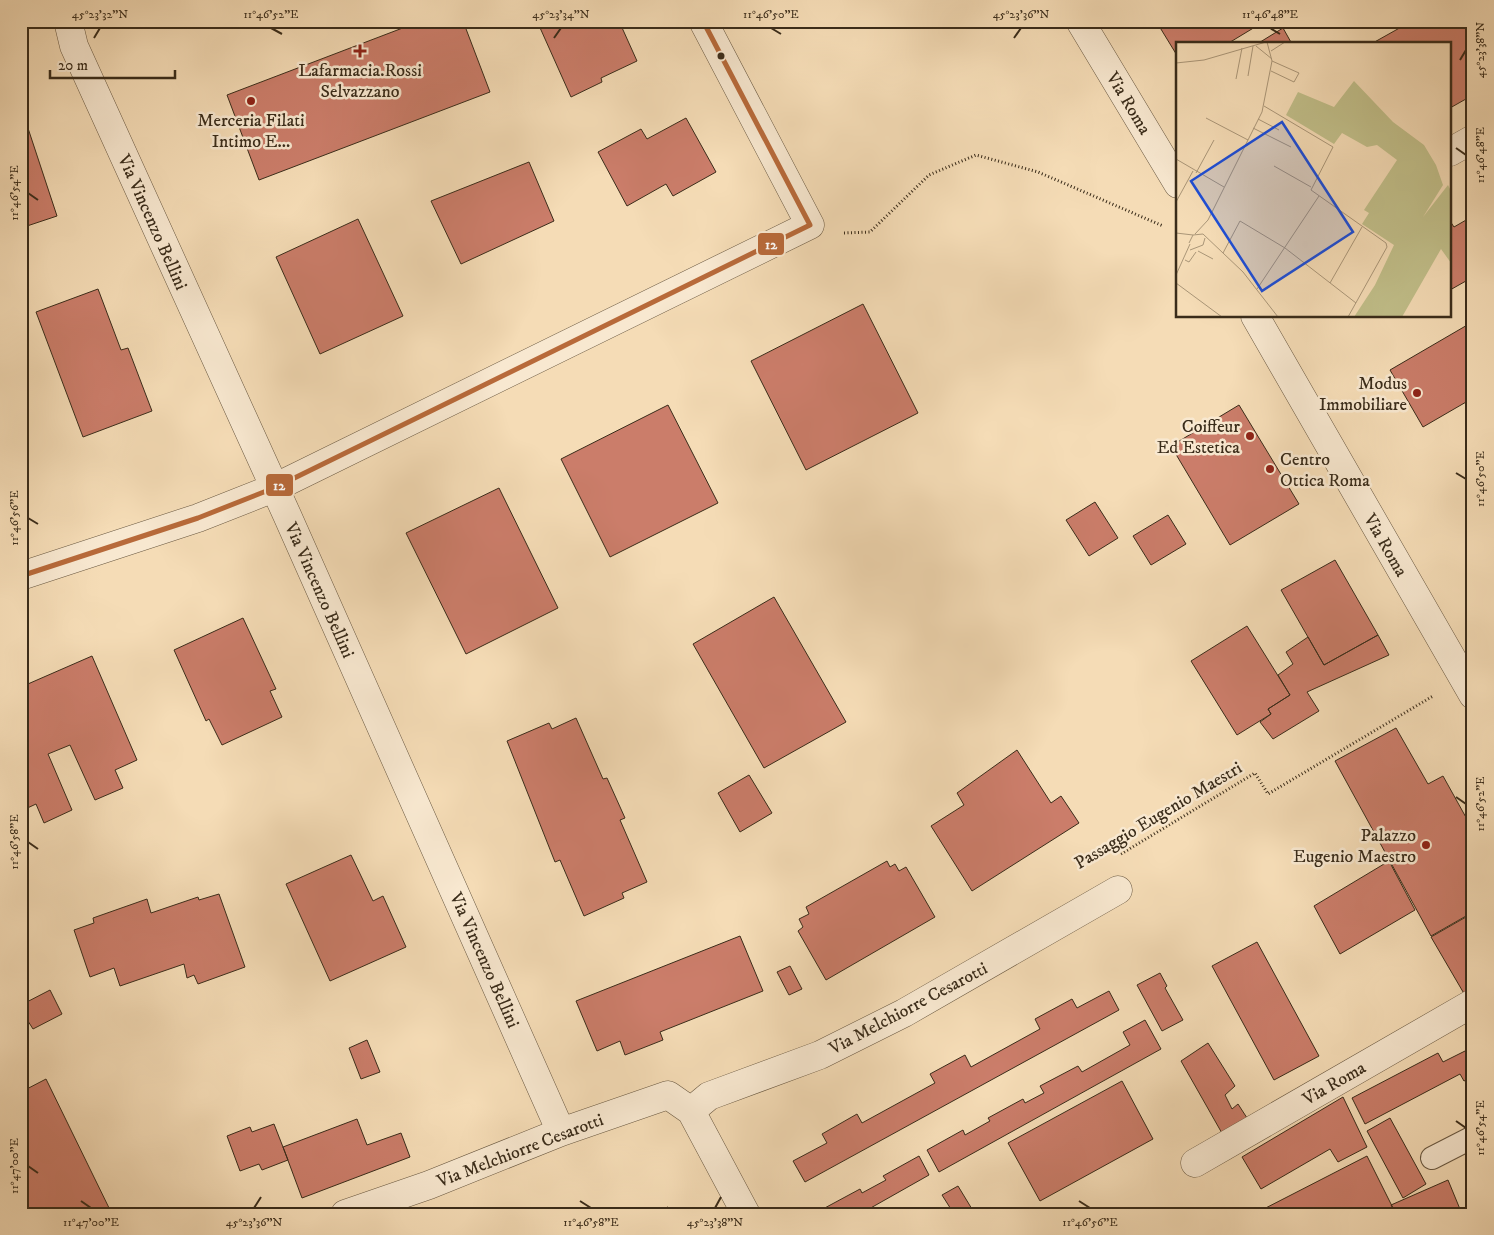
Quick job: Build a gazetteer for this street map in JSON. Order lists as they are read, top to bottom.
{
  "streets": {
    "street": ["Via Roma", "Via Vincenzo Bellini", "Via Melchiorre Cesarotti"],
    "path": ["Passaggio Eugenio Maestri"]
  },
  "crossings": [
    ["Via Vincenzo Bellini", "Via Melchiorre Cesarotti"]
  ],
  "places": {
    "health": ["Lafarmacia.Rossi Selvazzano"],
    "other": [
      "Merceria Filati Intimo E...",
      "Modus Immobiliare",
      "Coiffeur Ed Estetica",
      "Centro Ottica Roma",
      "Palazzo Eugenio Maestro"
    ]
  },
  "lines": ["transit line 12"],
  "scale_bar": "20 m",
  "coordinates": [
    "45°23'32\"N",
    "11°46'52\"E",
    "45°23'34\"N",
    "11°46'50\"E",
    "45°23'36\"N",
    "11°46'48\"E",
    "45°23'38\"N",
    "11°46'54\"E",
    "11°46'56\"E",
    "11°46'58\"E",
    "11°47'00\"E"
  ]
}
